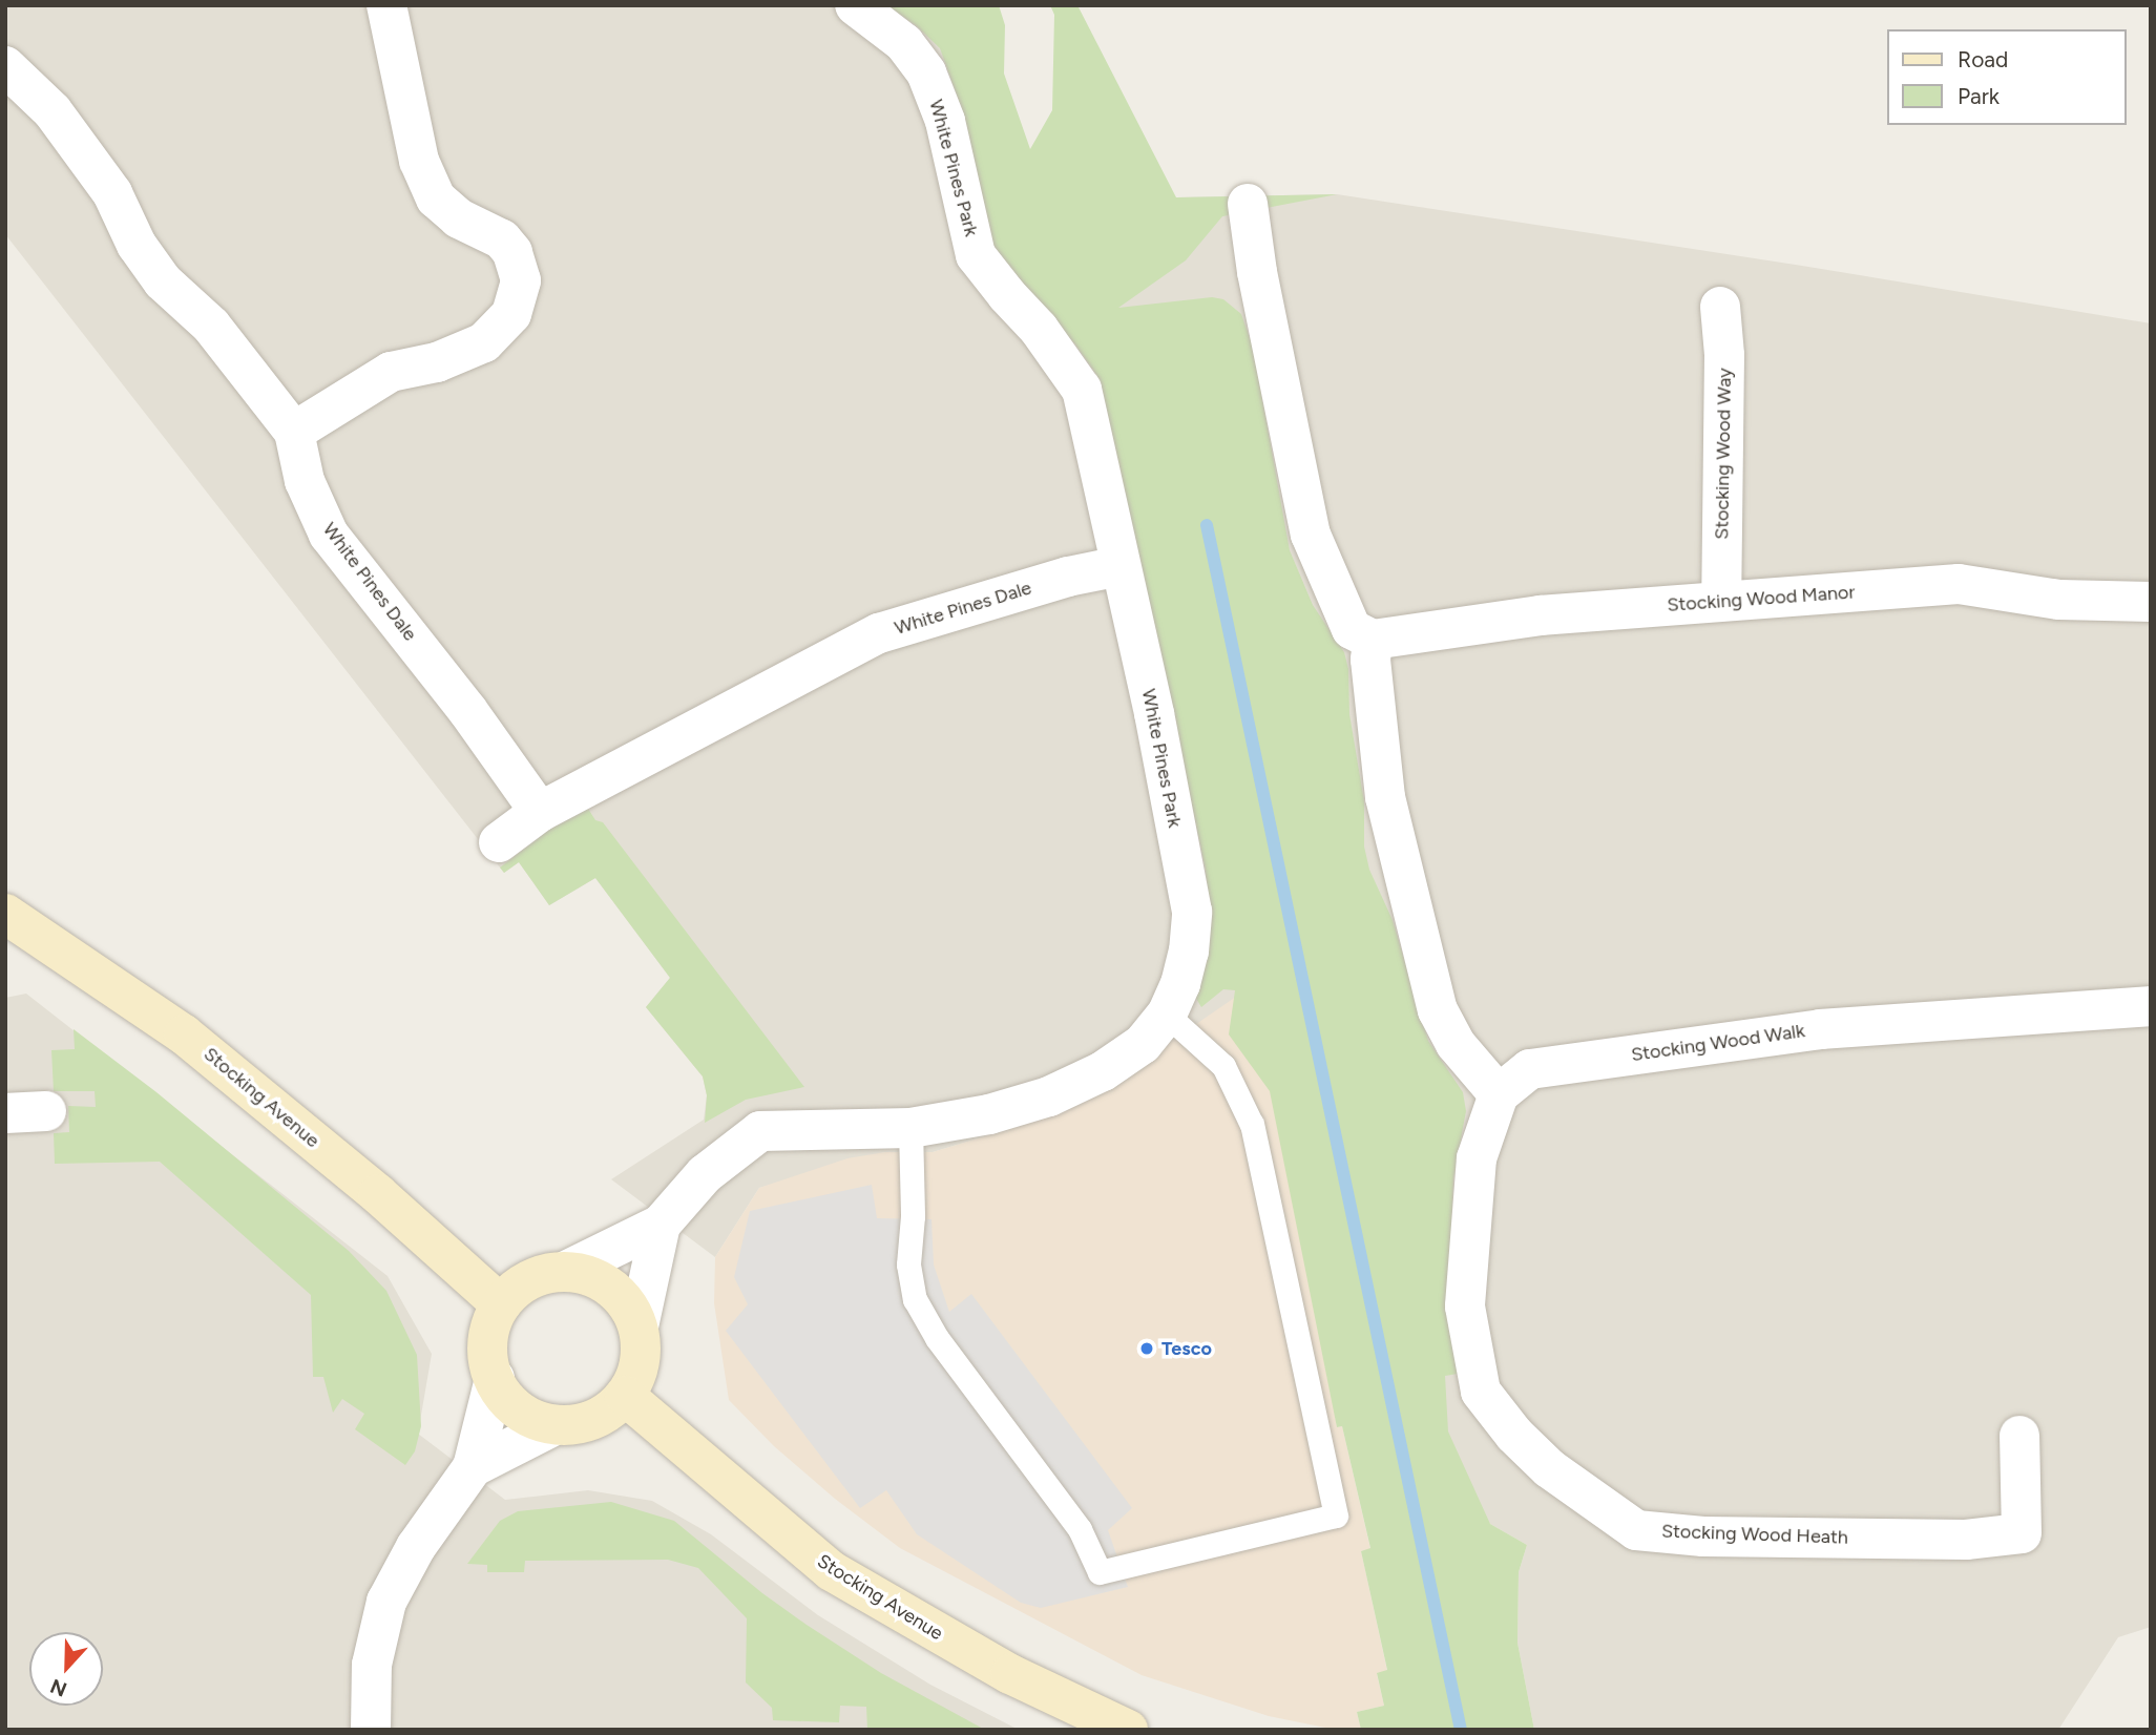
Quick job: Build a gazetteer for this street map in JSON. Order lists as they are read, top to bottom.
{
  "streets": {
    "street": [
      "White Pines Park",
      "Stocking Wood Way",
      "White Pines Dale",
      "Stocking Wood Manor",
      "Stocking Wood Walk",
      "Stocking Avenue",
      "Stocking Wood Heath"
    ]
  },
  "crossings": [
    ["White Pines Park", "White Pines Dale"],
    ["Stocking Wood Way", "Stocking Wood Manor"],
    ["Stocking Wood Walk", "Stocking Wood Heath"]
  ],
  "places": ["Tesco"],
  "legend": ["Road", "Park"],
  "north": "bottom"
}
